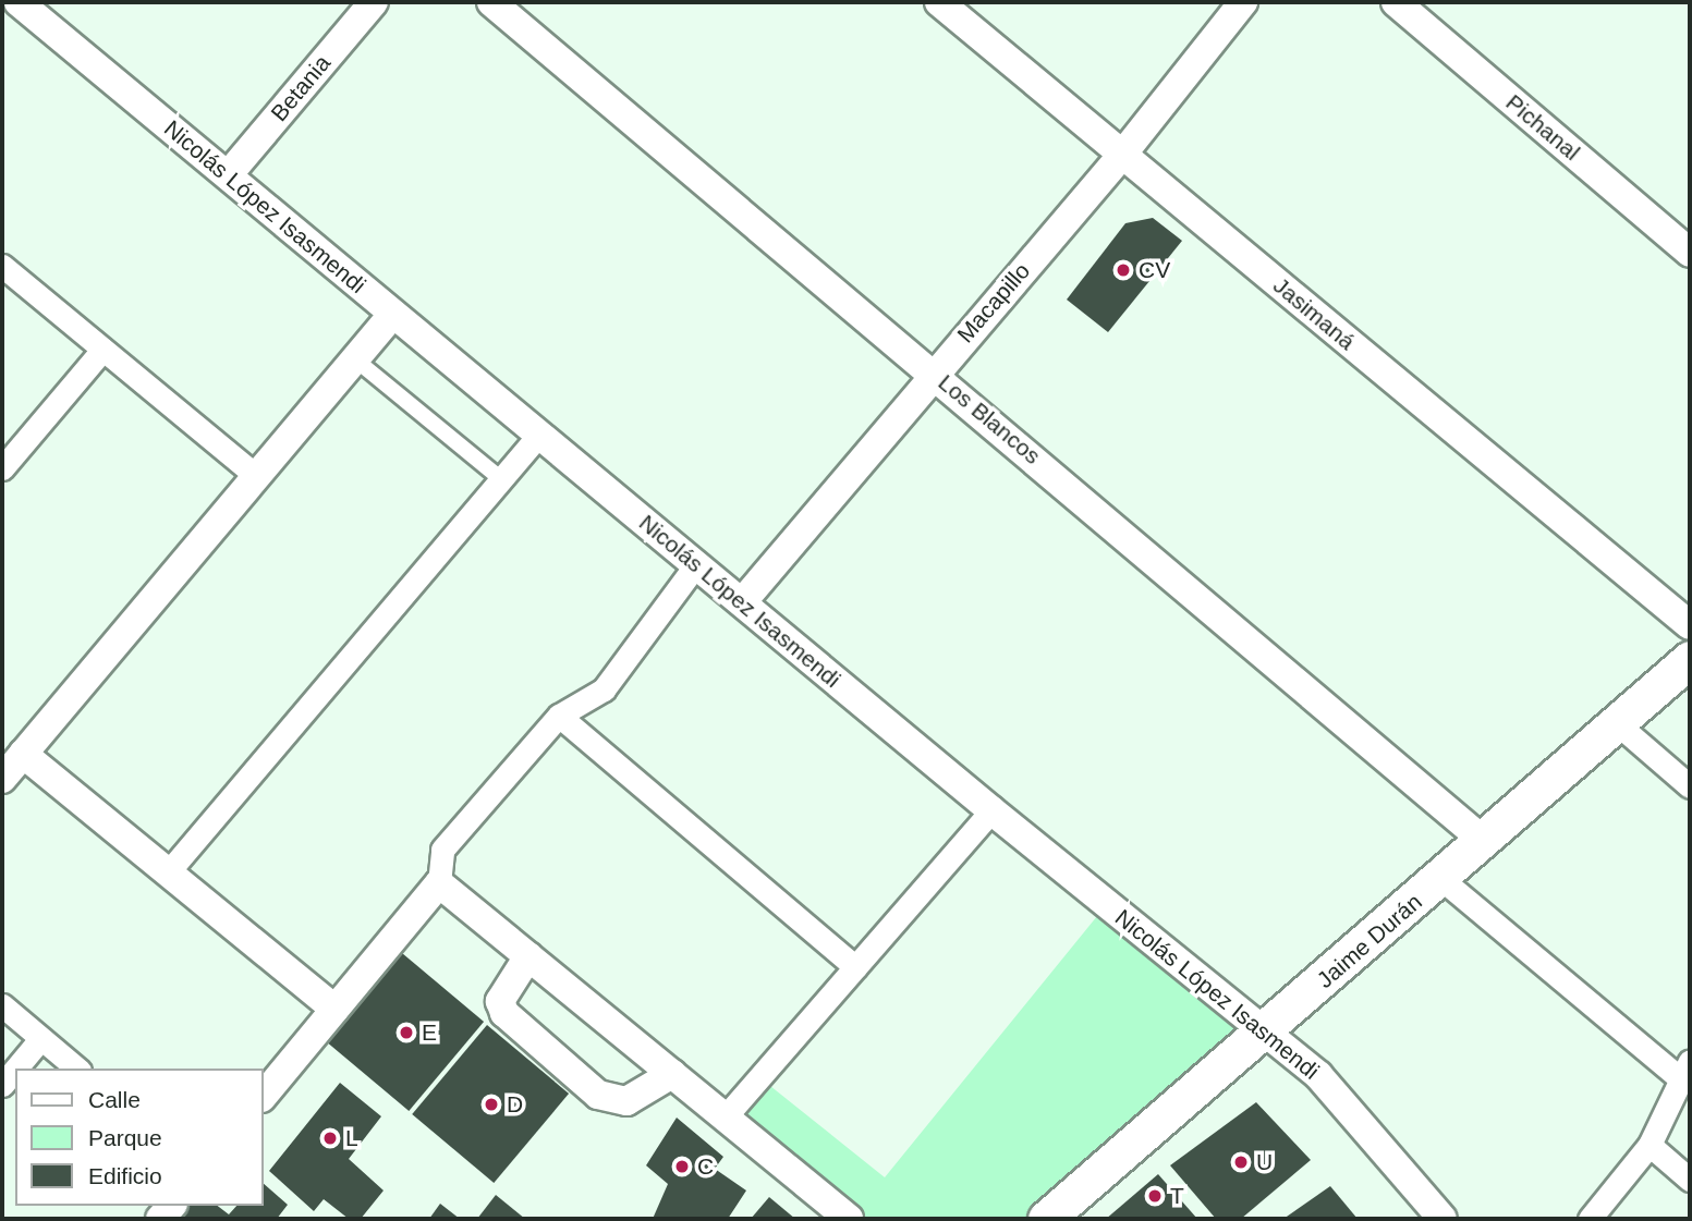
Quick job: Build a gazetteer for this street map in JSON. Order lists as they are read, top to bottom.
{
  "streets": {
    "street": [
      "Betania",
      "Pichanal",
      "Nicolás López Isasmendi",
      "Macapillo",
      "Jasimaná",
      "Los Blancos",
      "Jaime Durán"
    ]
  },
  "crossings": [
    ["Betania", "Nicolás López Isasmendi"],
    ["Nicolás López Isasmendi", "Macapillo"],
    ["Nicolás López Isasmendi", "Jaime Durán"],
    ["Macapillo", "Jasimaná"],
    ["Macapillo", "Los Blancos"],
    ["Los Blancos", "Jaime Durán"]
  ],
  "places": [
    "CV",
    "E",
    "D",
    "L",
    "U",
    "C",
    "T"
  ],
  "legend": ["Calle", "Parque", "Edificio"]
}
